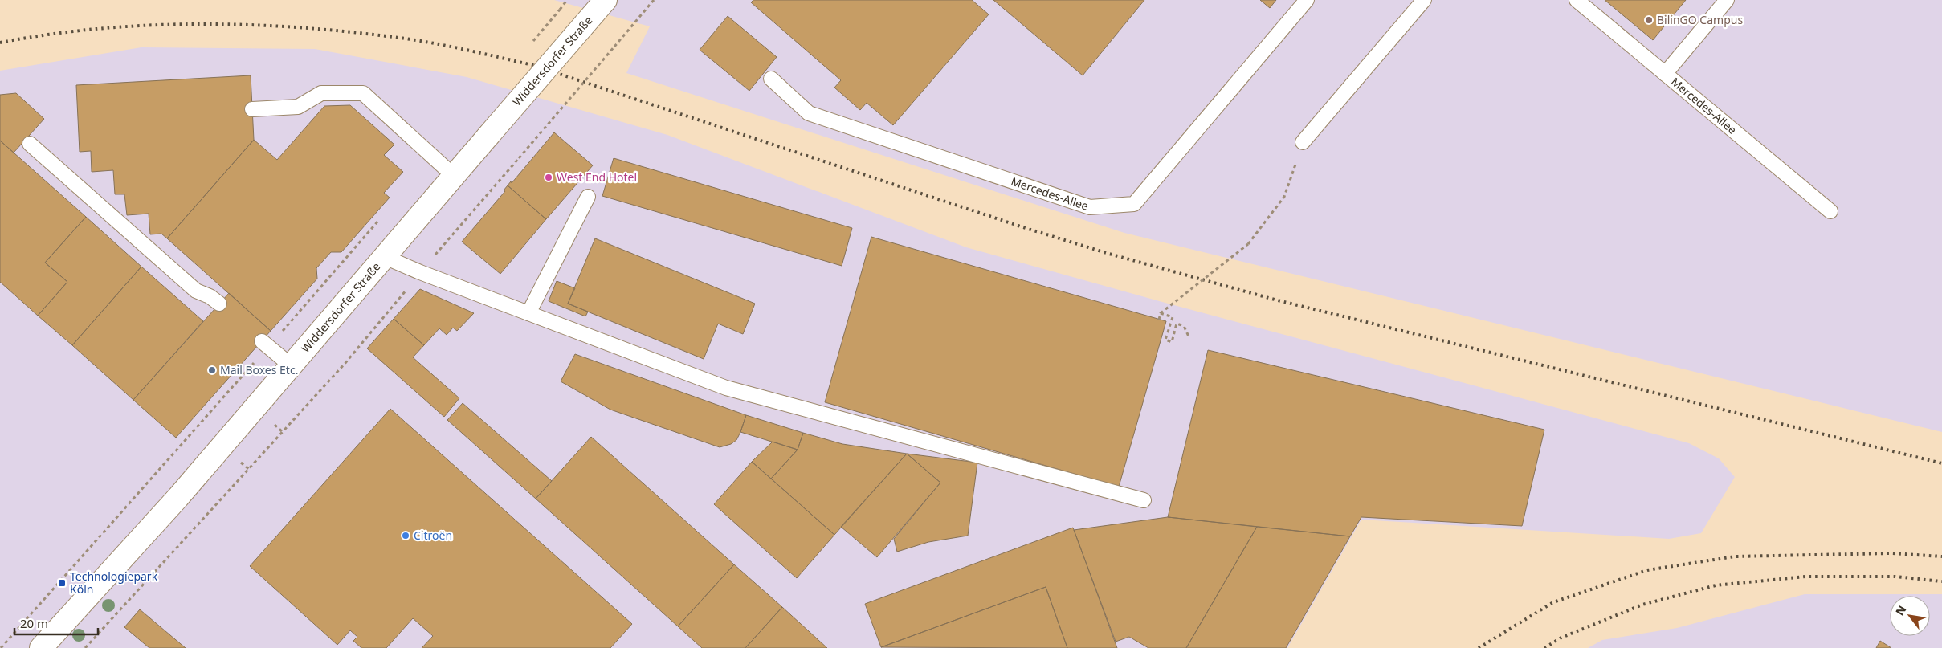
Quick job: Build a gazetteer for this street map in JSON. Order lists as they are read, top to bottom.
{
  "streets": {
    "main road": ["Widdersdorfer Straße"],
    "lane": ["Mercedes-Allee"]
  },
  "places": {
    "other": [
      "BilinGO Campus",
      "West End Hotel",
      "Mail Boxes Etc.",
      "Citroën"
    ],
    "transit": ["Technologiepark Köln"]
  },
  "scale_bar": "20 m",
  "north": "top left"
}
